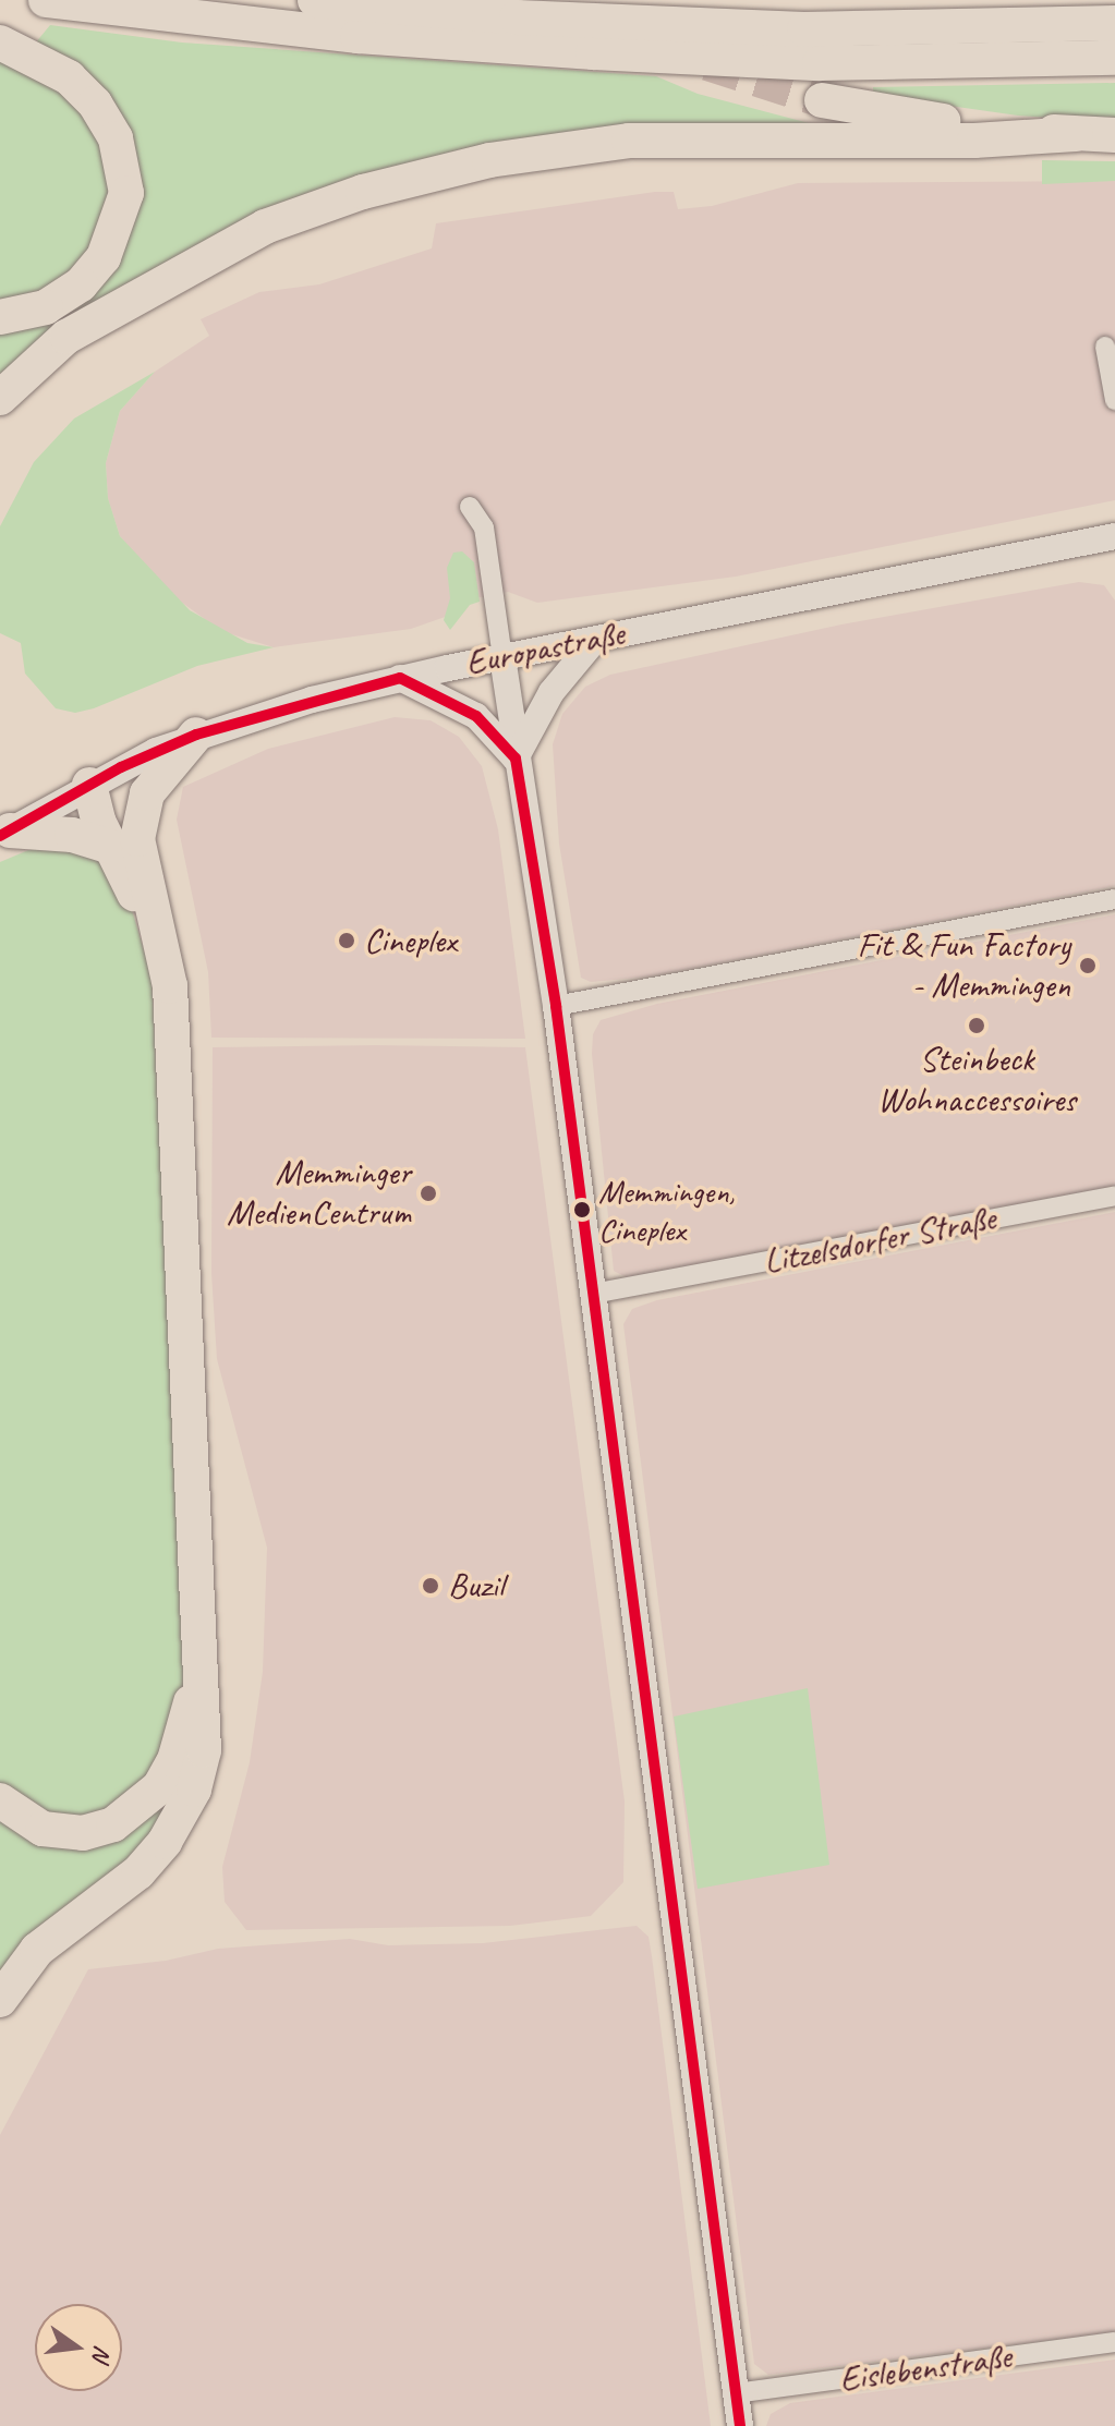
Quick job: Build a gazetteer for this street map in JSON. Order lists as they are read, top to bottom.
{
  "streets": {
    "street": ["Europastraße", "Litzelsdorfer Straße", "Eislebenstraße"]
  },
  "places": [
    "Cineplex",
    "Fit & Fun Factory - Memmingen",
    "Steinbeck Wohnaccessoires",
    "Memminger MedienCentrum",
    "Memmingen, Cineplex",
    "Buzil"
  ],
  "north": "right"
}
